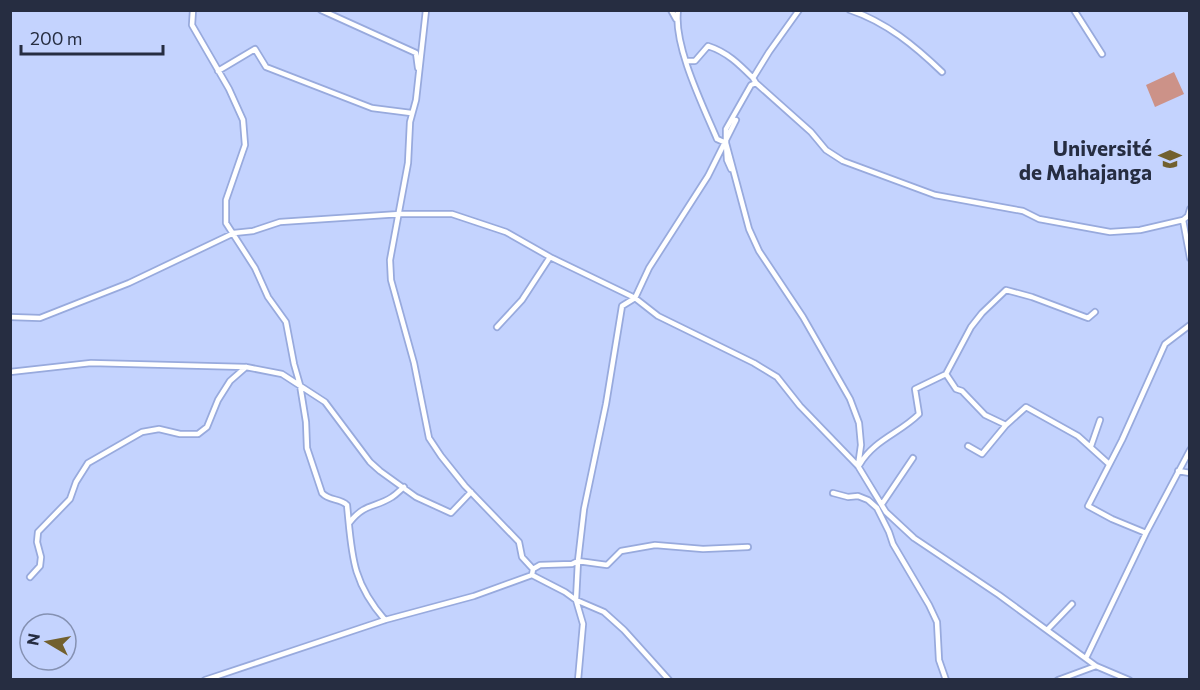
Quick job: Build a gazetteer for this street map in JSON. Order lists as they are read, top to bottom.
{
  "places": {
    "school or university": ["Université de Mahajanga"]
  },
  "scale_bar": "200 m",
  "north": "left"
}
